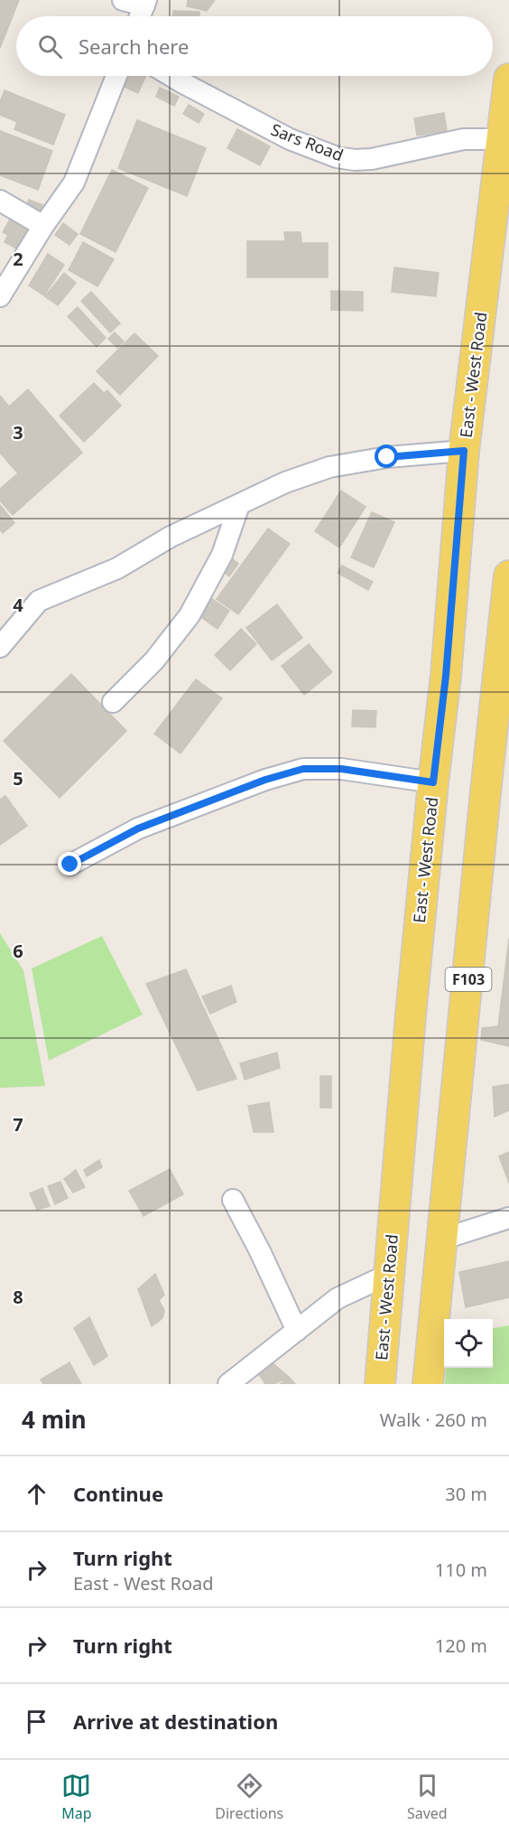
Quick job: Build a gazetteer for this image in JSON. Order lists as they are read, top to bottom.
{
  "streets": {
    "main road": ["East - West Road", "F103"],
    "street": ["Sars Road"]
  },
  "crossings": [
    ["Sars Road", "East - West Road"]
  ],
  "page": {
    "search": "Search here",
    "heading": ["4 min", "Walk · 260 m"],
    "list": [
      ["Continue", "30 m"],
      ["Turn right", "East - West Road", "110 m"],
      ["Turn right", "120 m"],
      "Arrive at destination"
    ],
    "nav": ["Map", "Directions", "Saved"]
  },
  "grid": {
    "rows": [
      "2",
      "3",
      "4",
      "5",
      "6",
      "7",
      "8"
    ]
  }
}
